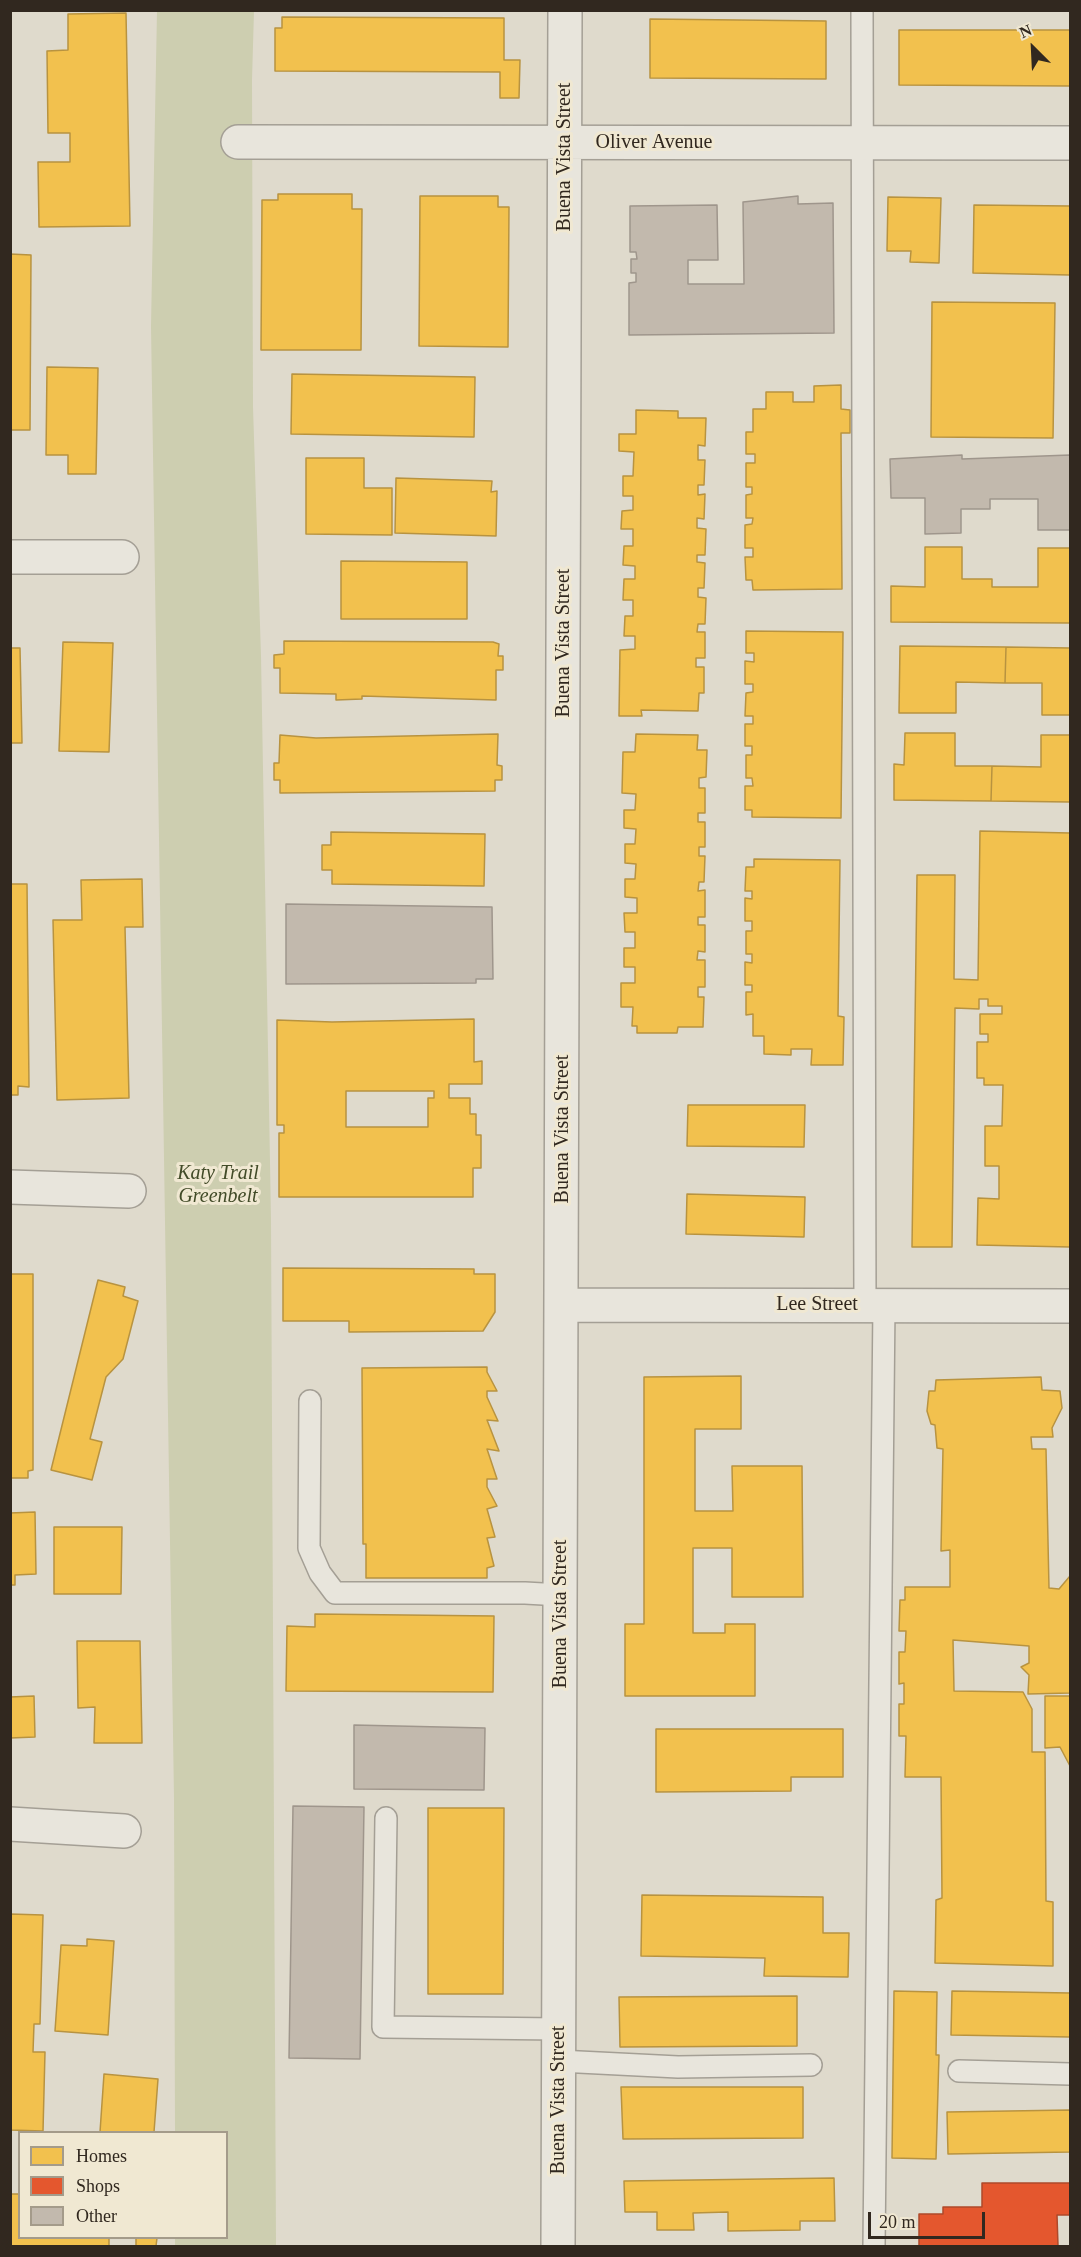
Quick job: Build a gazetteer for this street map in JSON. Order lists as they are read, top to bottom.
{
  "streets": {
    "street": ["Oliver Avenue", "Buena Vista Street", "Lee Street"]
  },
  "crossings": [
    ["Oliver Avenue", "Buena Vista Street"],
    ["Buena Vista Street", "Lee Street"]
  ],
  "parks": ["Katy Trail Greenbelt"],
  "legend": ["Homes", "Shops", "Other"],
  "scale_bar": "20 m",
  "north": "top left"
}
